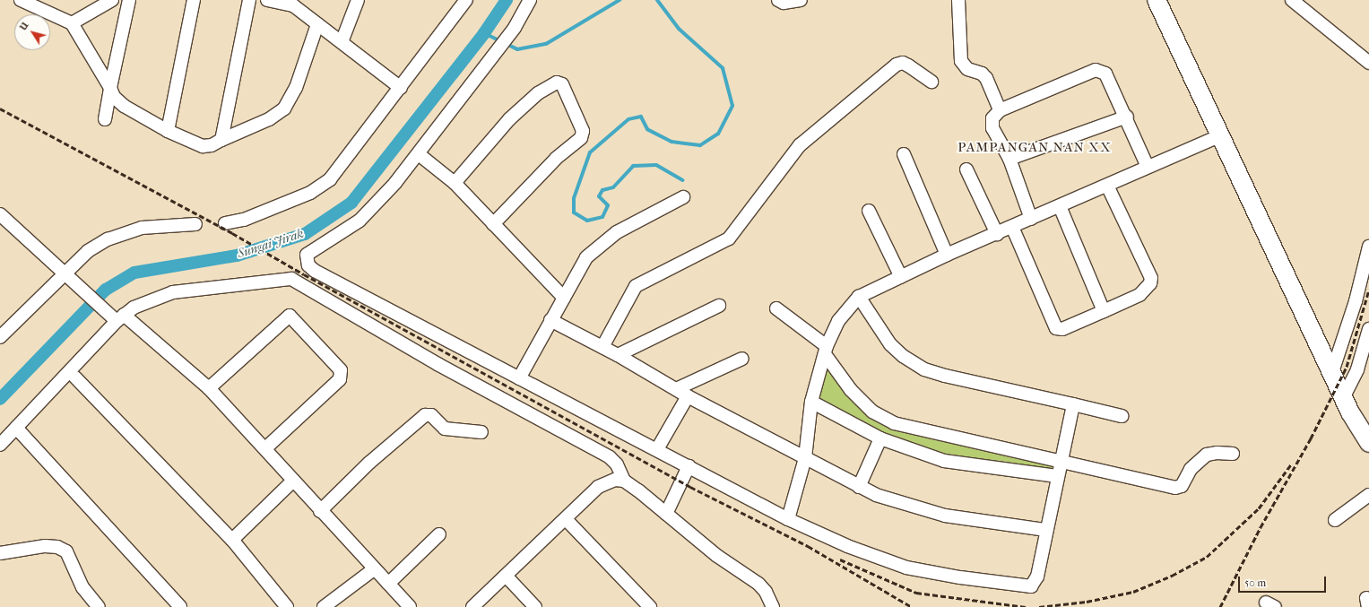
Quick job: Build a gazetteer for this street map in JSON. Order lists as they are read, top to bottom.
{
  "districts": ["PAMPANGAN NAN XX"],
  "water": ["Sungai Jirak"],
  "scale_bar": "50 m",
  "north": "top left"
}
